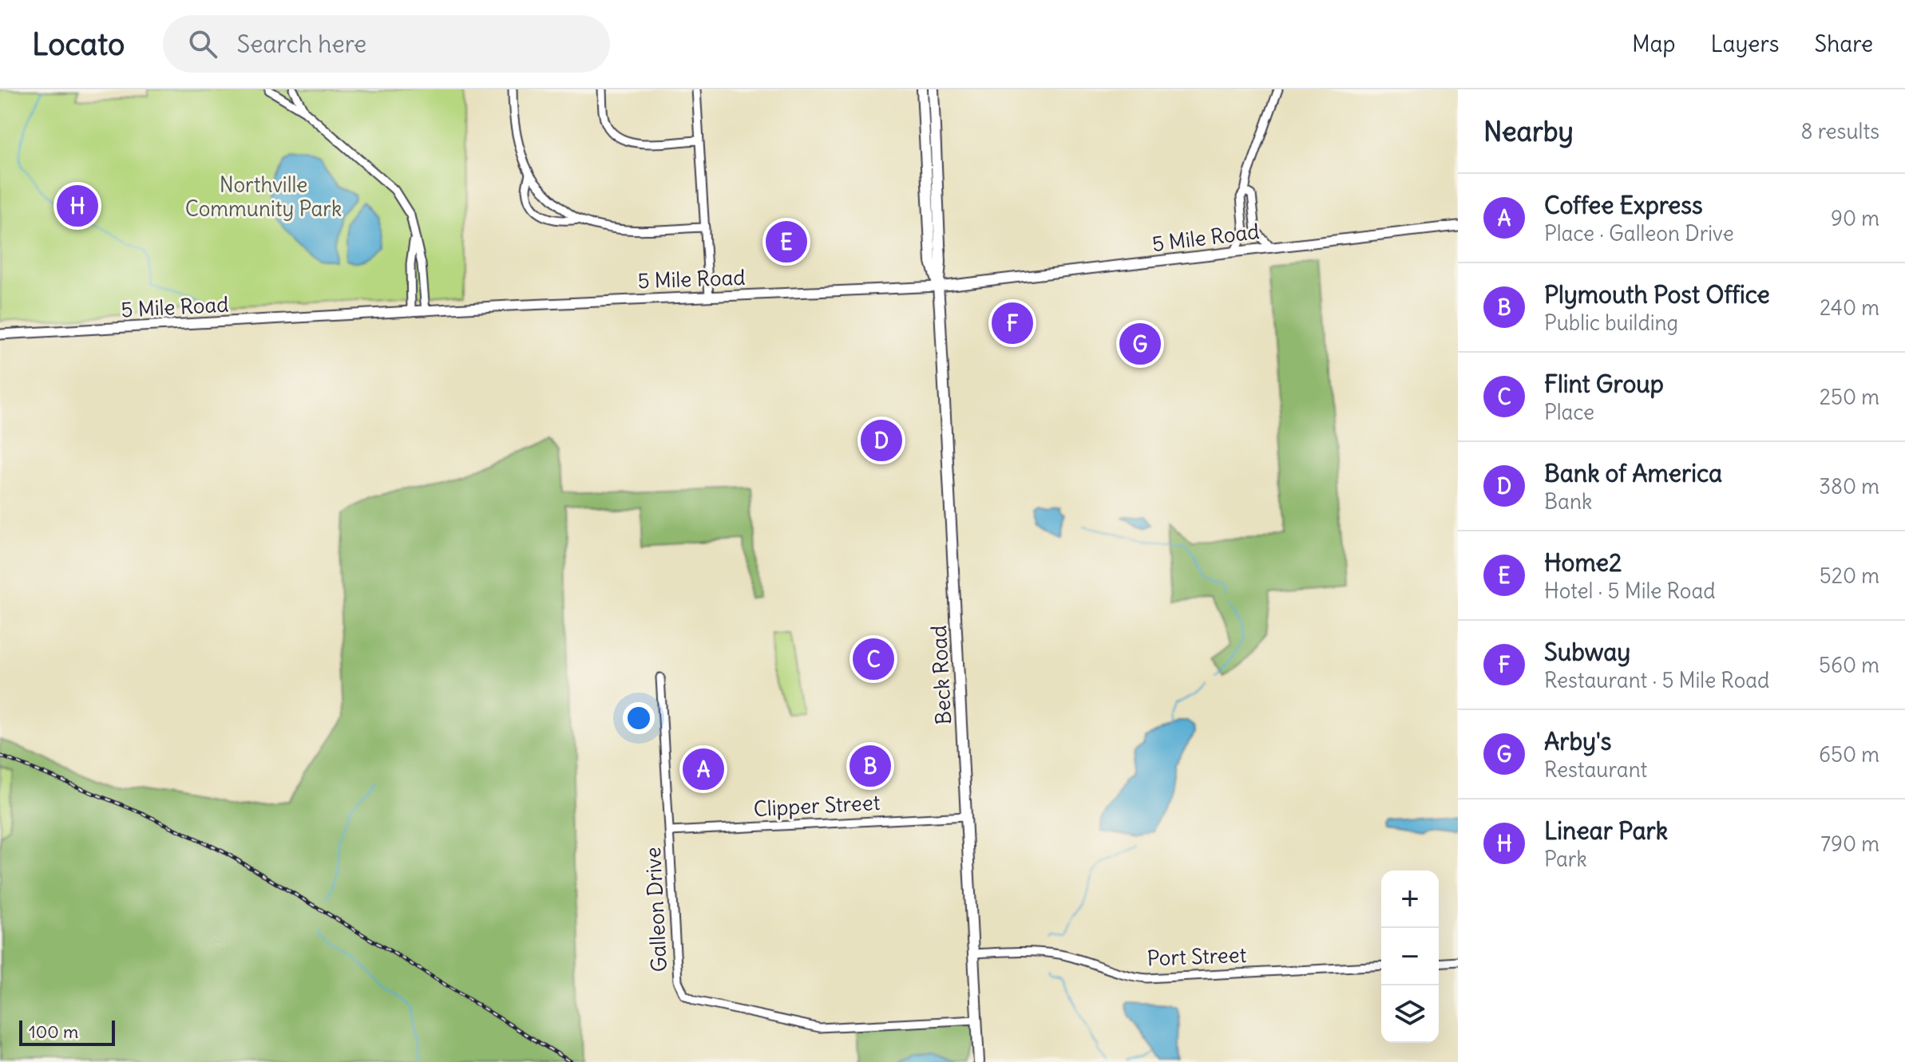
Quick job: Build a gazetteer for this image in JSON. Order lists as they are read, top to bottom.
{
  "streets": {
    "main road": ["Beck Road"],
    "street": [
      "5 Mile Road",
      "Clipper Street",
      "Galleon Drive",
      "Port Street"
    ]
  },
  "crossings": [
    ["5 Mile Road", "Beck Road"],
    ["Beck Road", "Clipper Street"],
    ["Beck Road", "Galleon Drive"],
    ["Beck Road", "Port Street"],
    ["Clipper Street", "Galleon Drive"]
  ],
  "parks": ["Northville Community Park"],
  "scale_bar": "100 m",
  "page": {
    "header": "Locato",
    "search": "Search here",
    "nav": ["Map", "Layers", "Share"],
    "heading": ["Nearby", "8 results"],
    "list": [
      {
        "mark": "A",
        "name": "Coffee Express",
        "note": "Place · Galleon Drive",
        "value": "90 m"
      },
      {
        "mark": "B",
        "name": "Plymouth Post Office",
        "note": "Public building",
        "value": "240 m"
      },
      {
        "mark": "C",
        "name": "Flint Group",
        "note": "Place",
        "value": "250 m"
      },
      {
        "mark": "D",
        "name": "Bank of America",
        "note": "Bank",
        "value": "380 m"
      },
      {
        "mark": "E",
        "name": "Home2",
        "note": "Hotel · 5 Mile Road",
        "value": "520 m"
      },
      {
        "mark": "F",
        "name": "Subway",
        "note": "Restaurant · 5 Mile Road",
        "value": "560 m"
      },
      {
        "mark": "G",
        "name": "Arby's",
        "note": "Restaurant",
        "value": "650 m"
      },
      {
        "mark": "H",
        "name": "Linear Park",
        "note": "Park",
        "value": "790 m"
      }
    ],
    "pins": [
      "H",
      "E",
      "F",
      "G",
      "D",
      "C",
      "B",
      "A"
    ],
    "map_buttons": ["+", "−"],
    "scale": "100 m"
  }
}
